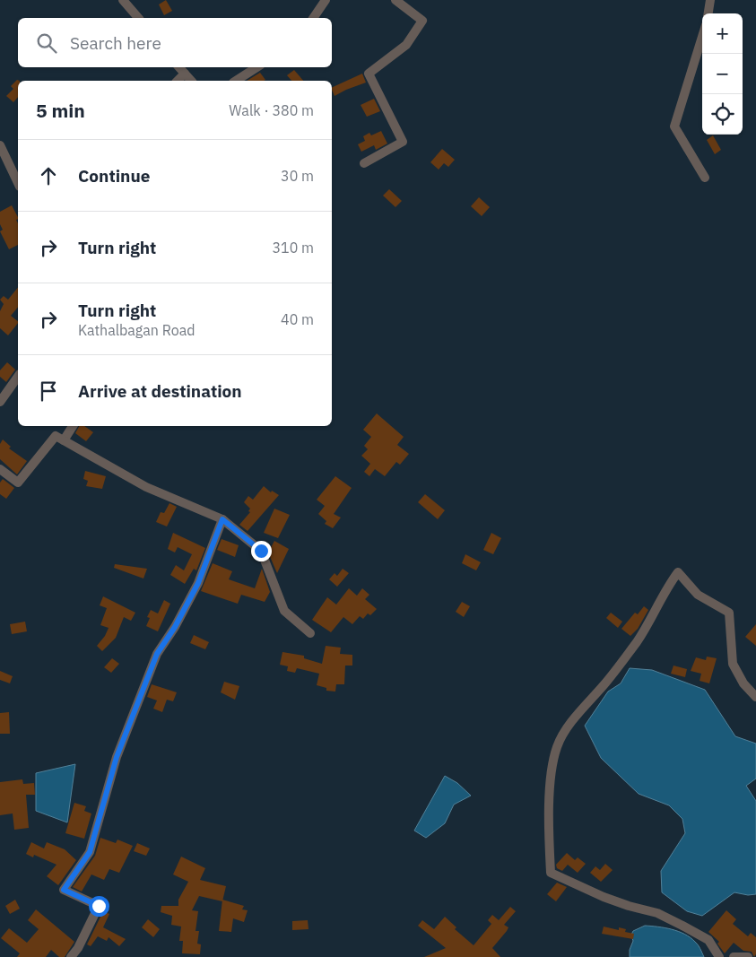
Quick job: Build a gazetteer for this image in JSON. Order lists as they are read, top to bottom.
{
  "page": {
    "map_buttons": ["+", "−"],
    "search": "Search here",
    "heading": ["5 min", "Walk · 380 m"],
    "list": [
      ["Continue", "30 m"],
      ["Turn right", "310 m"],
      ["Turn right", "Kathalbagan Road", "40 m"],
      "Arrive at destination"
    ]
  }
}
